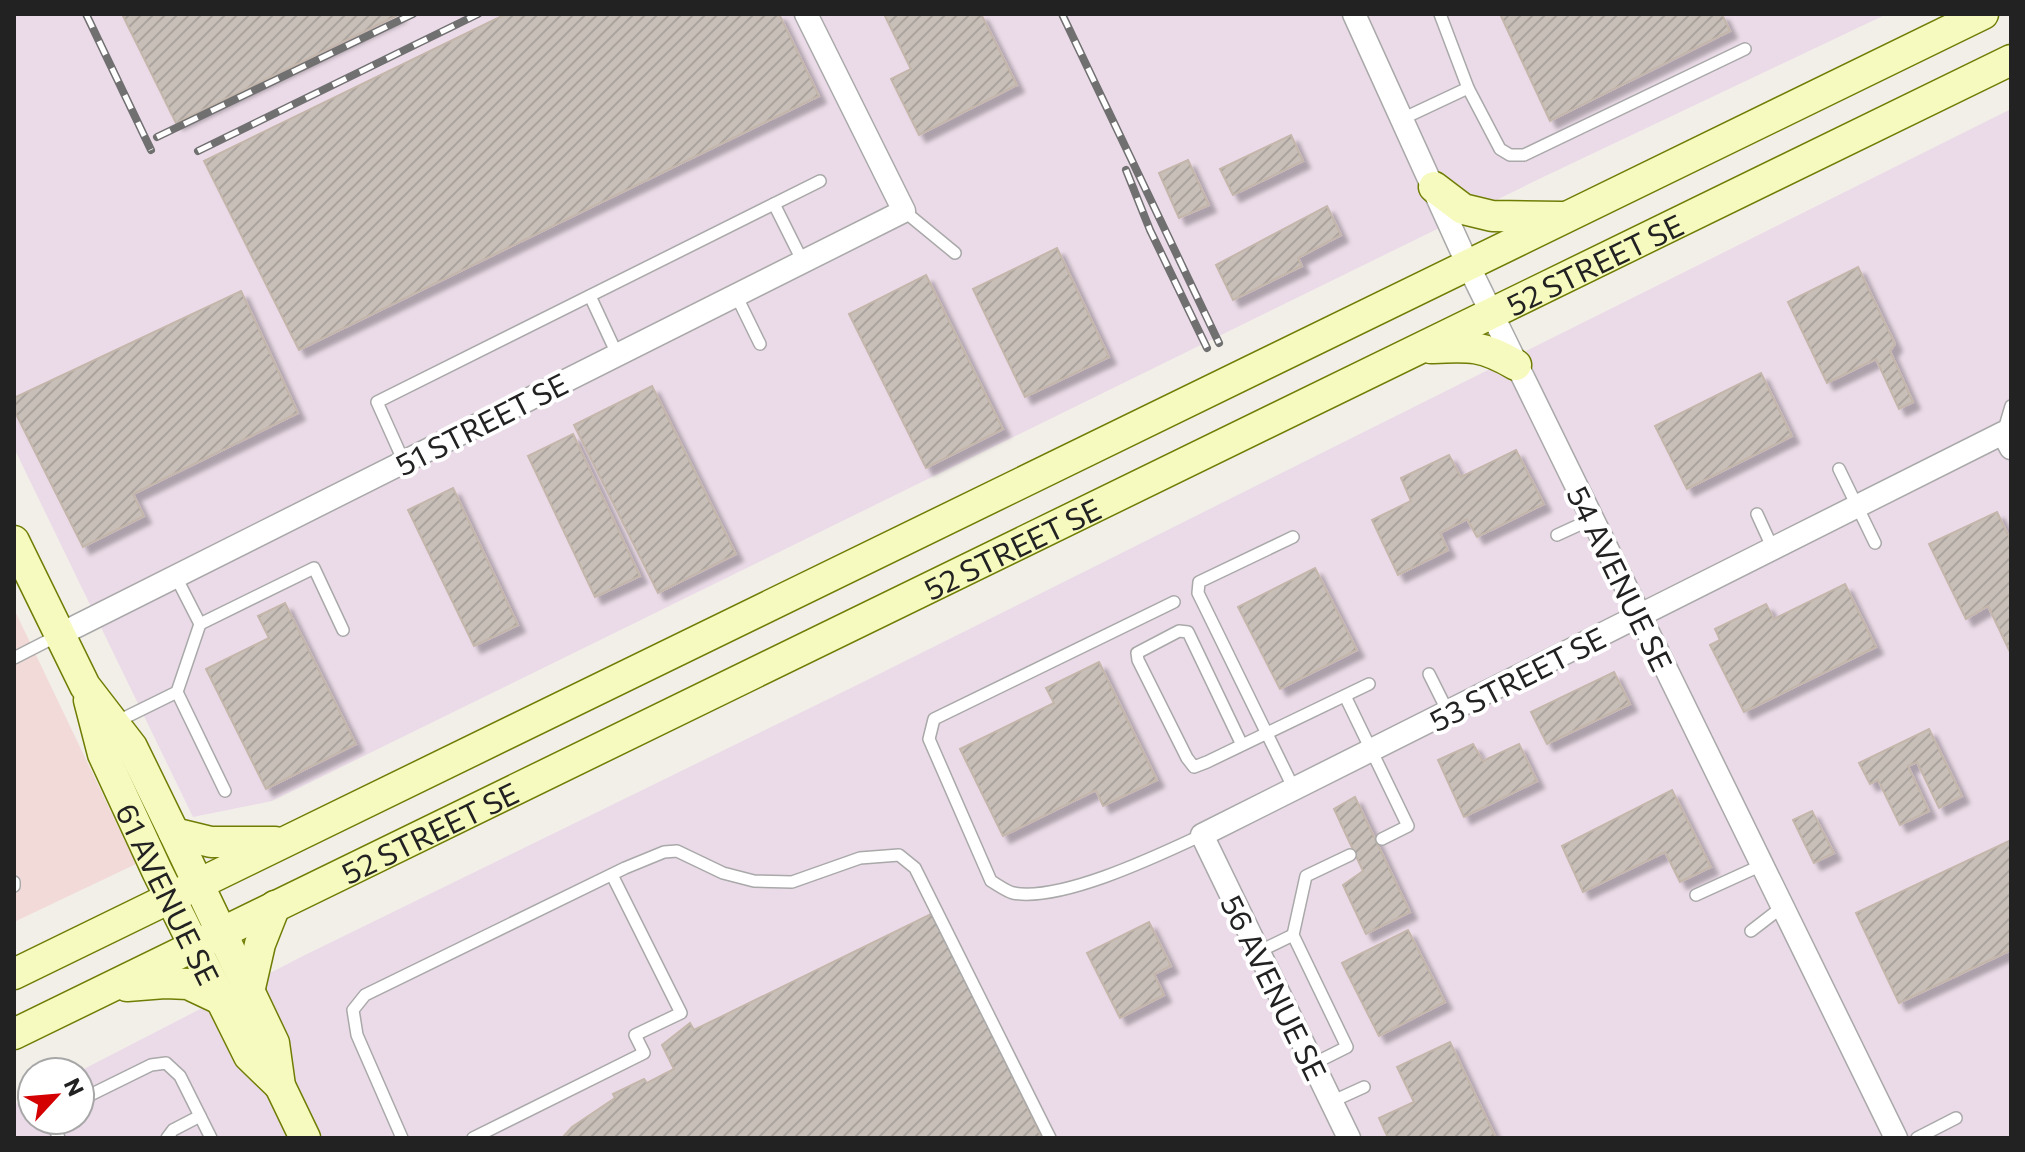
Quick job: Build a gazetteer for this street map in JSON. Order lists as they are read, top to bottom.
{
  "streets": {
    "main road": ["52 STREET SE", "61 AVENUE SE"],
    "street": [
      "51 STREET SE",
      "54 AVENUE SE",
      "53 STREET SE",
      "56 AVENUE SE"
    ]
  },
  "crossings": [
    ["52 STREET SE", "54 AVENUE SE"],
    ["52 STREET SE", "61 AVENUE SE"],
    ["51 STREET SE", "61 AVENUE SE"],
    ["54 AVENUE SE", "53 STREET SE"],
    ["53 STREET SE", "56 AVENUE SE"]
  ],
  "north": "top right"
}
